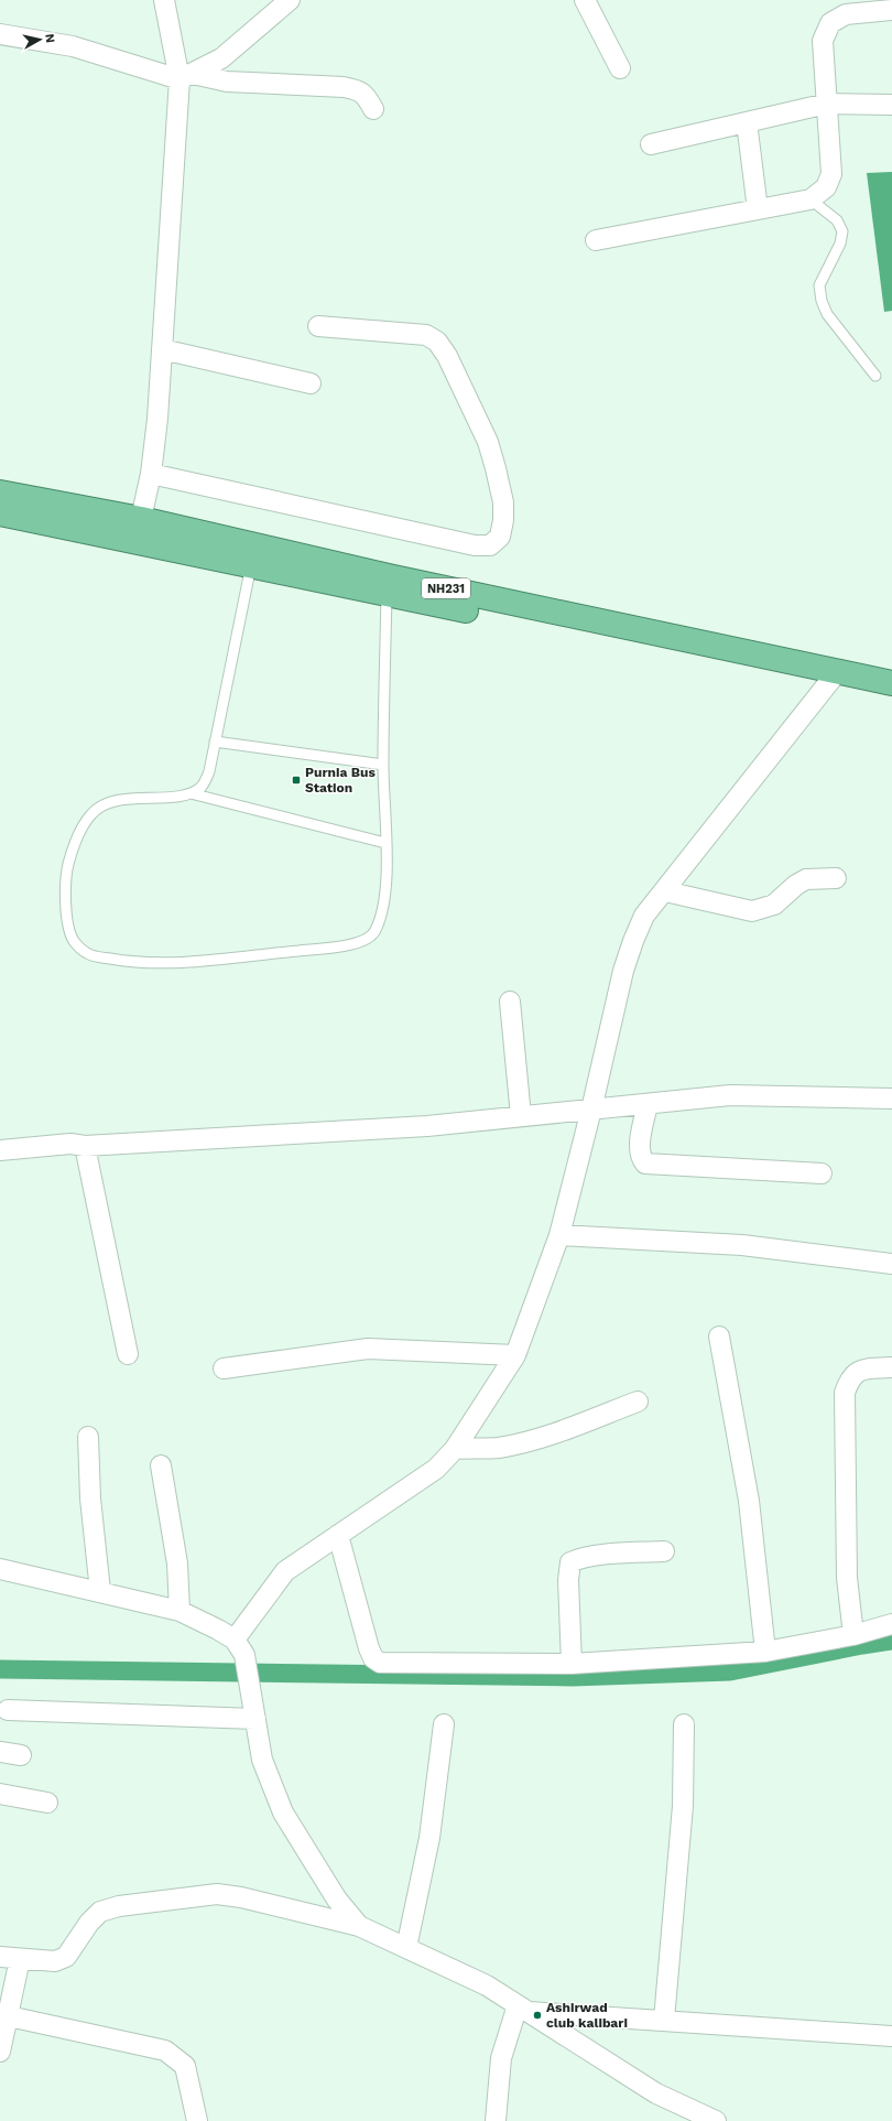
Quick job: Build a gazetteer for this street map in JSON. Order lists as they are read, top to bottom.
{
  "streets": {
    "highway": ["NH231"]
  },
  "places": {
    "transit": ["Purnia Bus Station"],
    "other": ["Ashirwad club kalibari"]
  },
  "north": "right"
}
